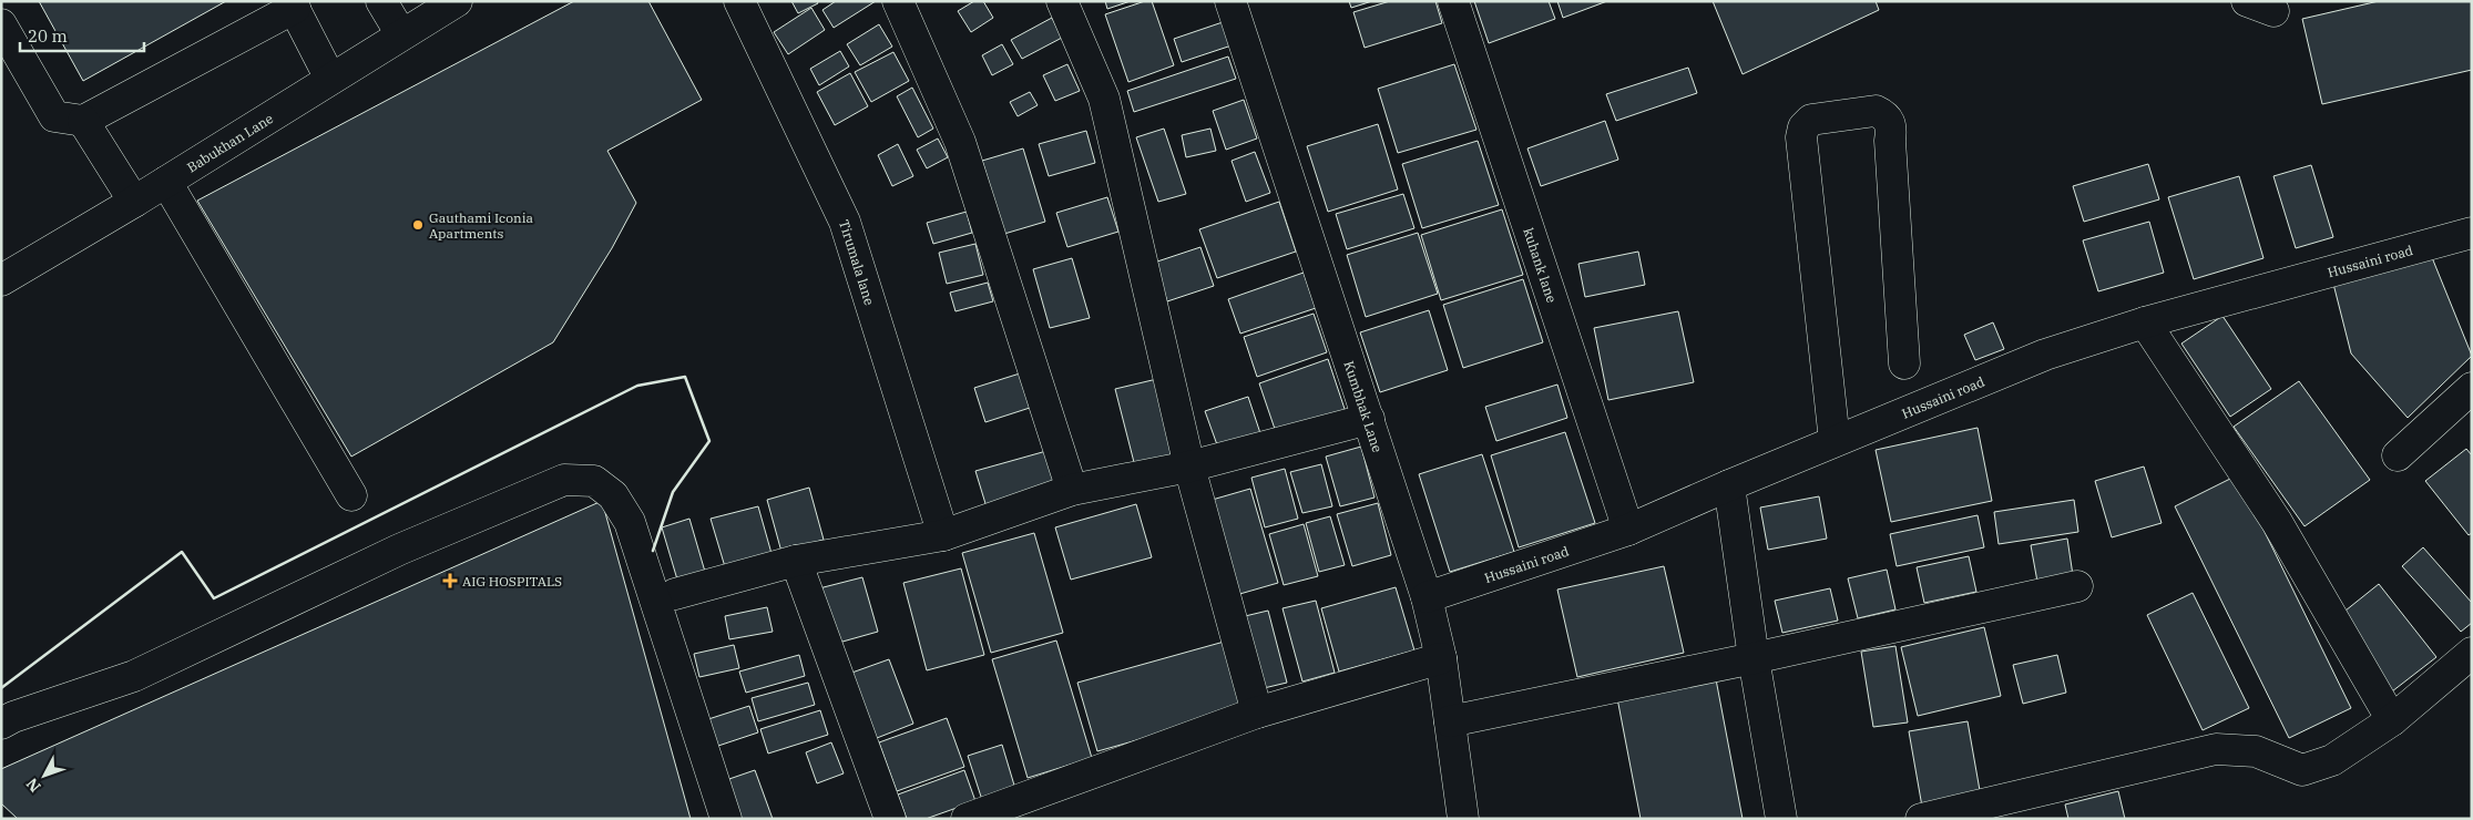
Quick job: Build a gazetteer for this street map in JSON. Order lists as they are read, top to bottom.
{
  "streets": {
    "street": [
      "Babukhan Lane",
      "Hussaini road",
      "Tirumala lane",
      "kuhank lane",
      "Kumbhak Lane"
    ]
  },
  "crossings": [
    ["Hussaini road", "kuhank lane"],
    ["Hussaini road", "Kumbhak Lane"]
  ],
  "places": {
    "other": ["Gauthami Iconia Apartments"],
    "health": ["AIG HOSPITALS"]
  },
  "scale_bar": "20 m",
  "north": "bottom left"
}
